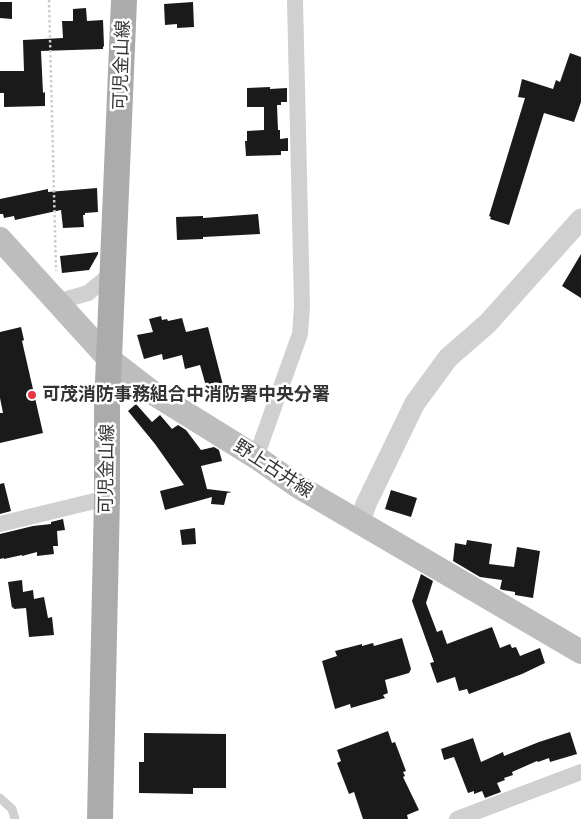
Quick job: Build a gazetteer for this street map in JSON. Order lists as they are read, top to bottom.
{
  "streets": {
    "main road": ["可児金山線", "野上古井線"]
  },
  "crossings": [
    ["可児金山線", "野上古井線"]
  ],
  "places": ["可茂消防事務組合中消防署中央分署"]
}
